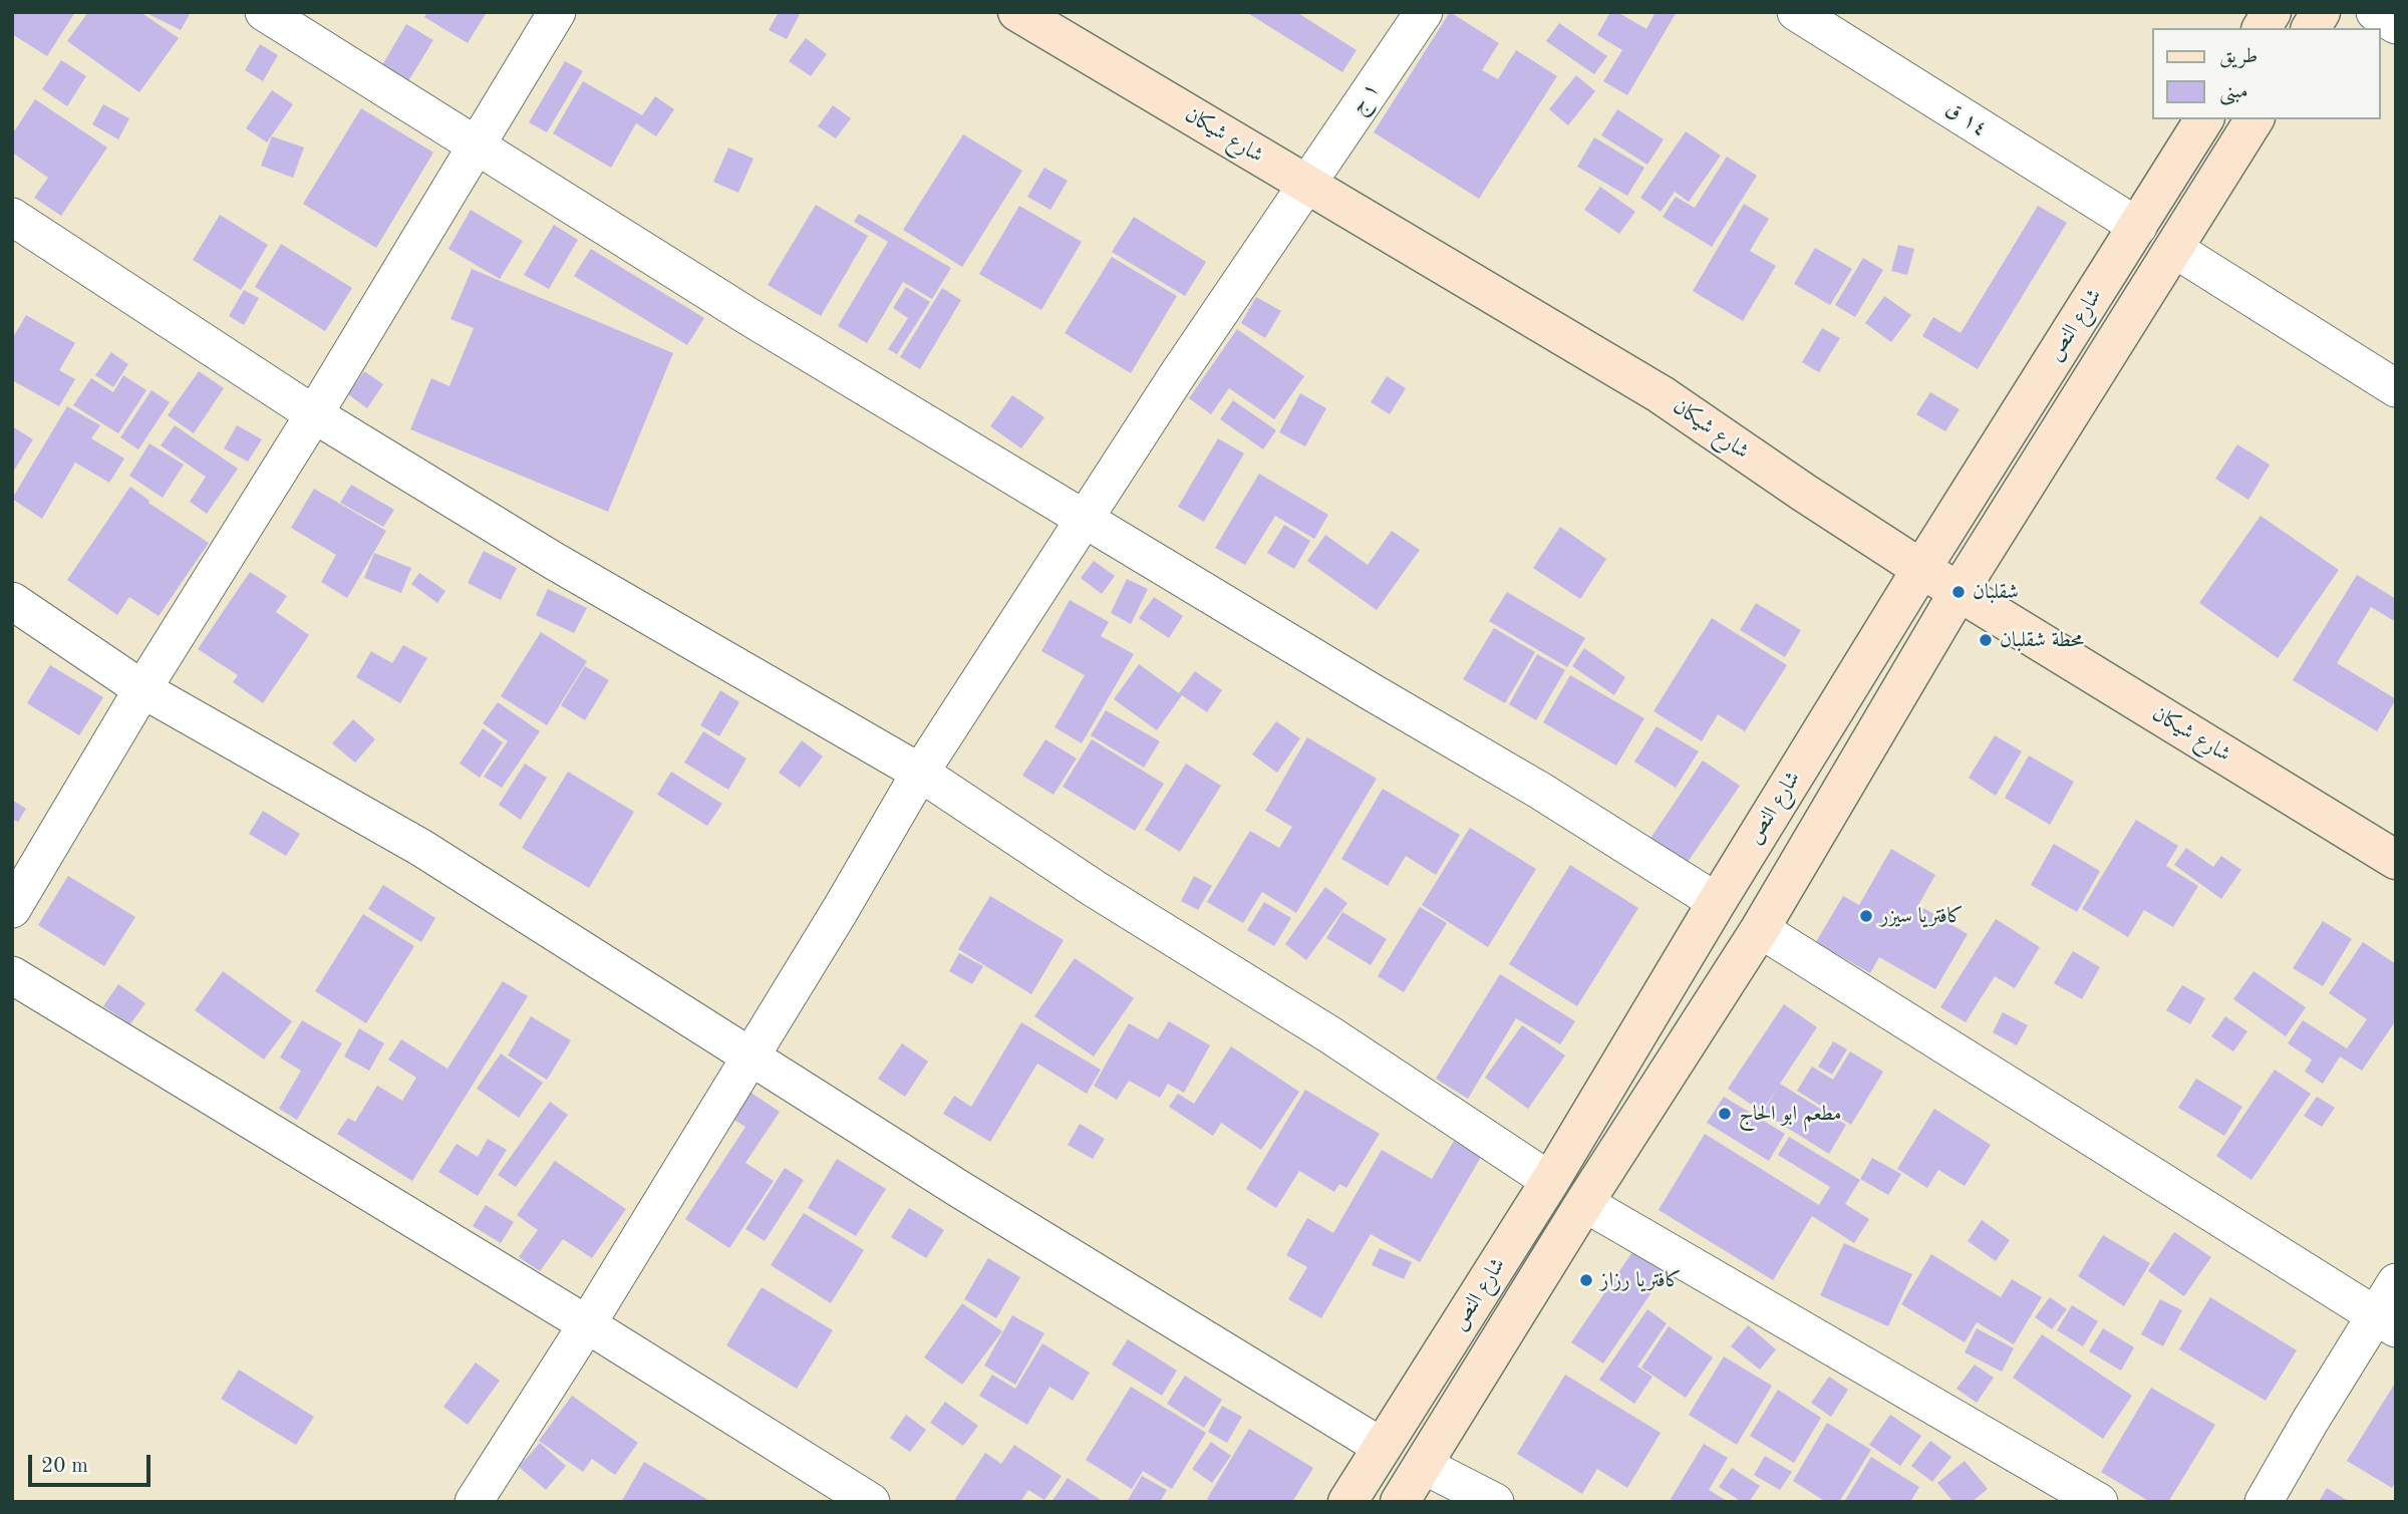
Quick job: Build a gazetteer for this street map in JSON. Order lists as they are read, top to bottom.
{
  "streets": {
    "main road": ["شارع شيكان", "شارع النص"],
    "street": ["١ ج", "١٤ ق"]
  },
  "crossings": [
    ["١ ج", "شارع شيكان"],
    ["١٤ ق", "شارع النص"],
    ["شارع شيكان", "شارع النص"]
  ],
  "places": [
    "شقلبان",
    "محطة شقلبان",
    "كافتريا سيزر",
    "مطعم ابو الحاج",
    "كافتريا رزاز"
  ],
  "legend": ["طريق", "مبنى"],
  "scale_bar": "20 m"
}
